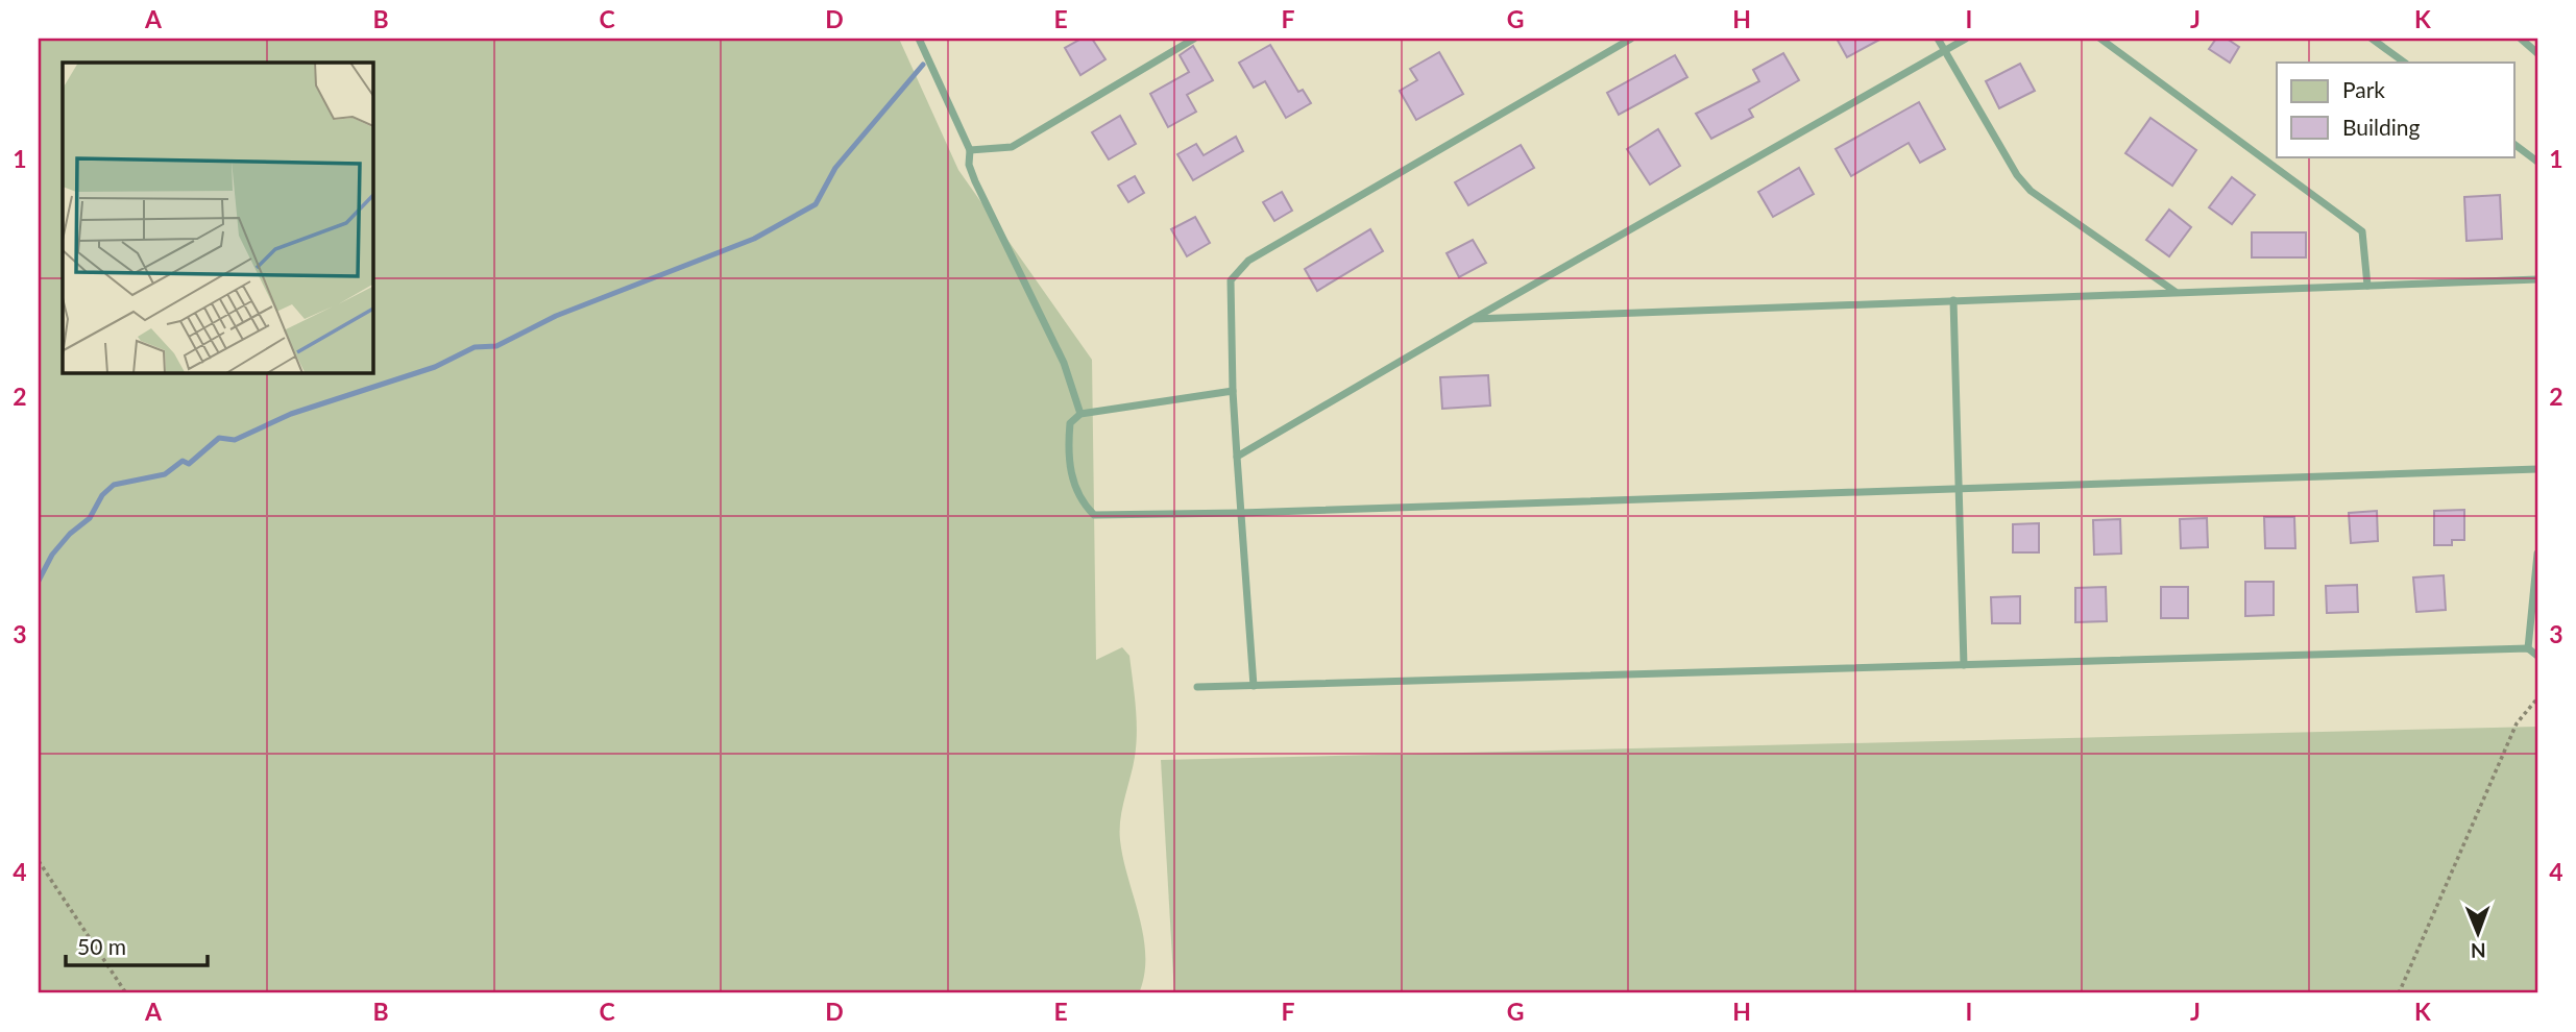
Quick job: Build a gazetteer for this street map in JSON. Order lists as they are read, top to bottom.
{
  "legend": ["Park", "Building"],
  "scale_bar": "50 m",
  "north": "bottom",
  "grid": {
    "columns": [
      "A",
      "B",
      "C",
      "D",
      "E",
      "F",
      "G",
      "H",
      "I",
      "J",
      "K"
    ],
    "rows": [
      "1",
      "2",
      "3",
      "4"
    ]
  }
}
